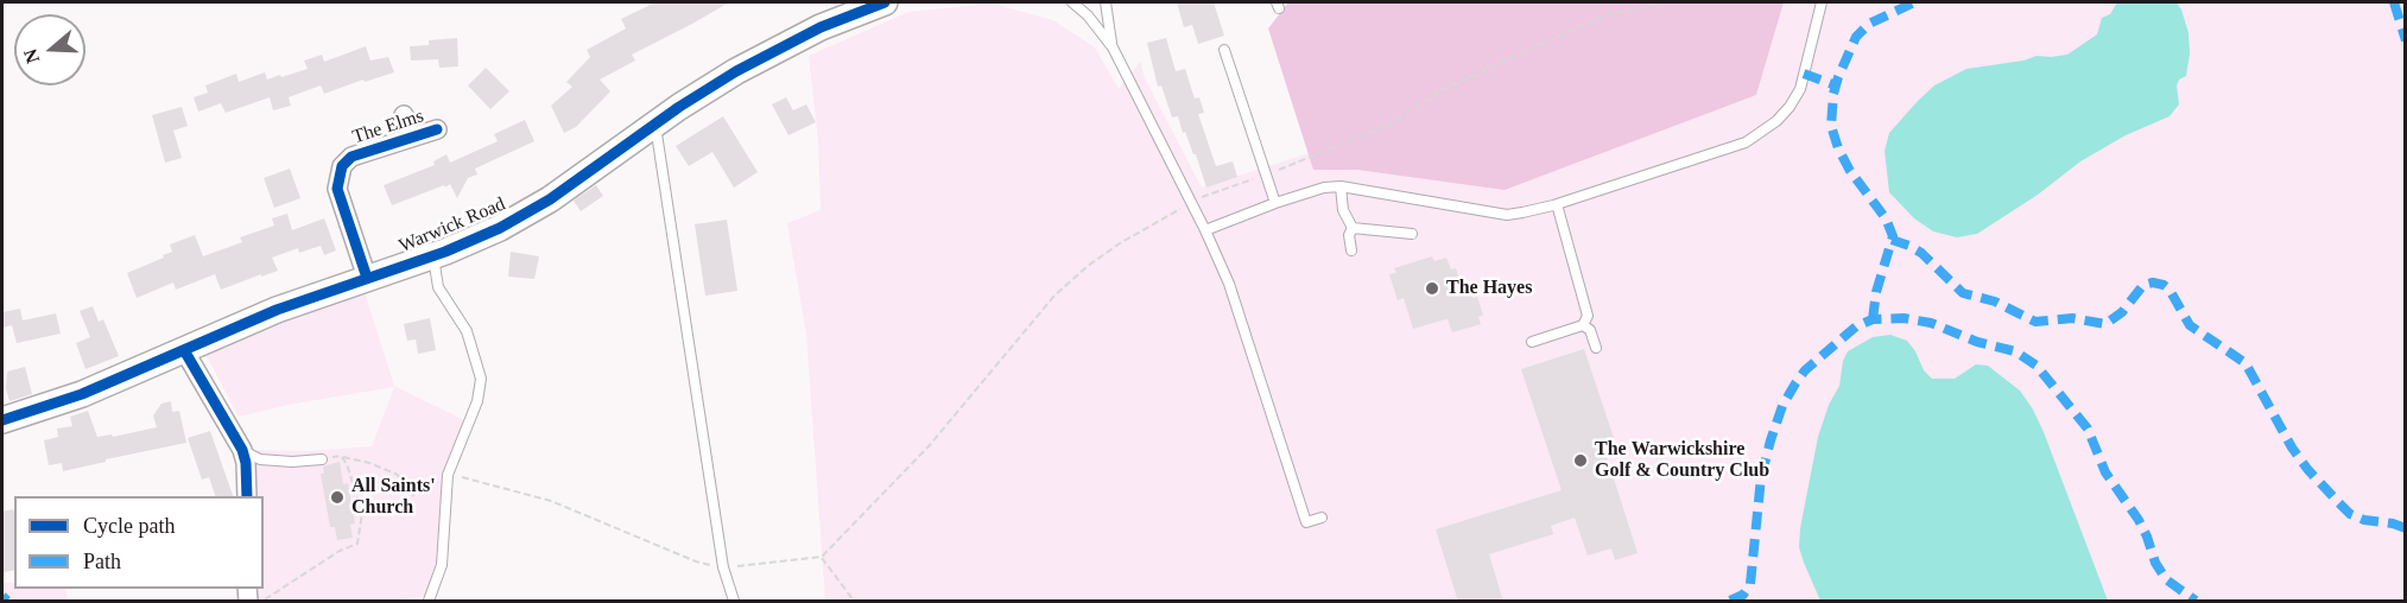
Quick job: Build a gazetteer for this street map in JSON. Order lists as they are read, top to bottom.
{
  "streets": {
    "street": ["The Elms", "Warwick Road"]
  },
  "crossings": [
    ["The Elms", "Warwick Road"]
  ],
  "places": ["The Hayes", "The Warwickshire Golf & Country Club", "All Saints' Church"],
  "legend": ["Cycle path", "Path"],
  "north": "left"
}
